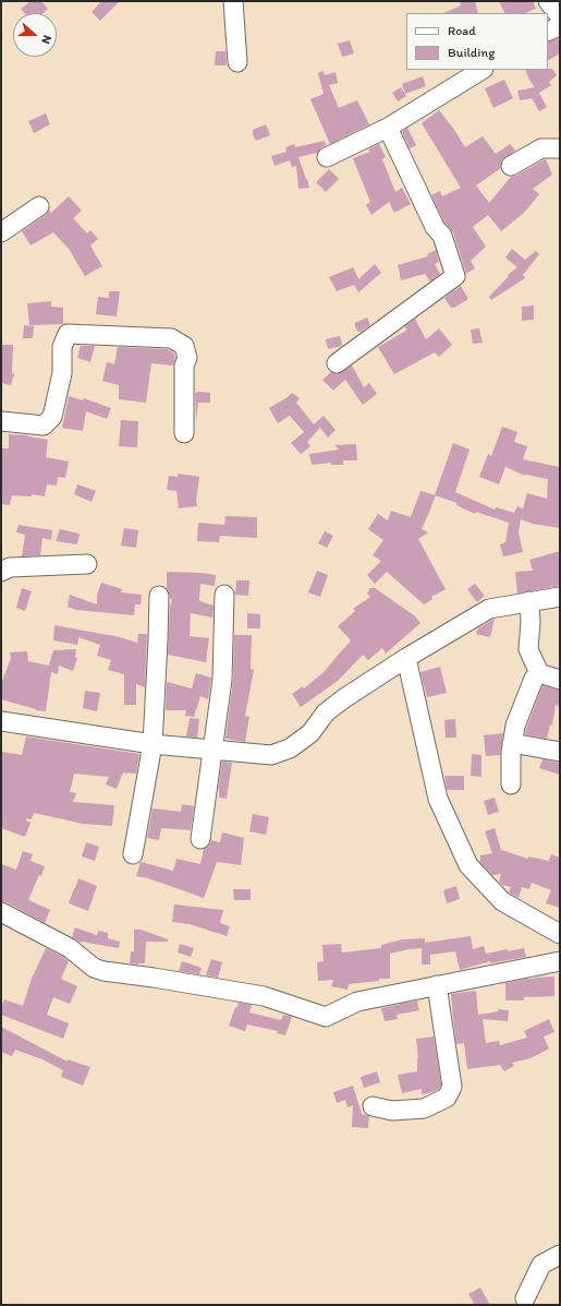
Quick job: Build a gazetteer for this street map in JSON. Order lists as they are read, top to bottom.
{
  "legend": ["Road", "Building"],
  "north": "right"
}
